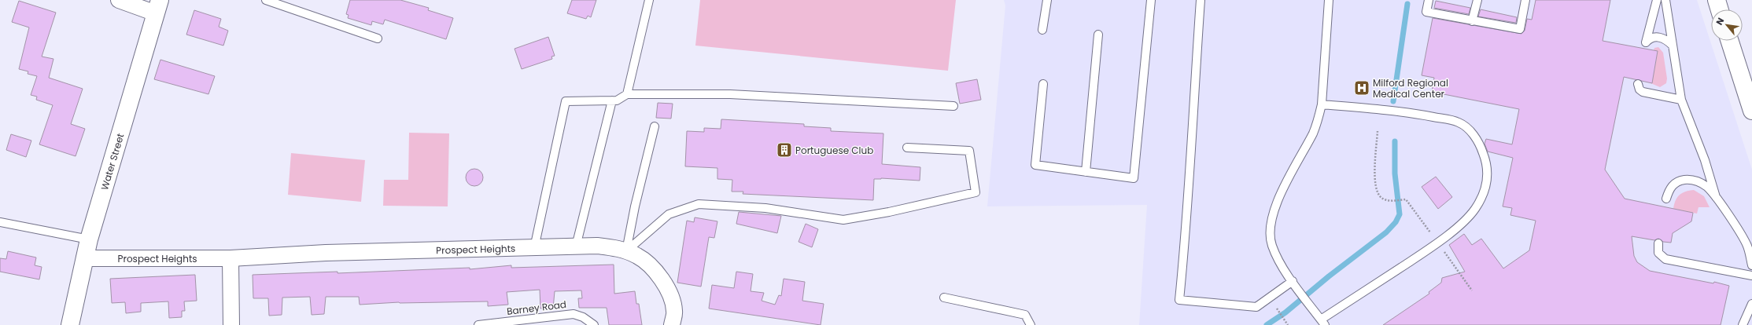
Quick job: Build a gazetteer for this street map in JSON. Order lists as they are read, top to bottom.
{
  "streets": {
    "street": ["Water Street", "Prospect Heights"],
    "lane": ["Barney Road"]
  },
  "crossings": [
    ["Water Street", "Prospect Heights"]
  ],
  "places": {
    "hospital": ["Milford Regional Medical Center"],
    "building": ["Portuguese Club"]
  },
  "north": "top left"
}
